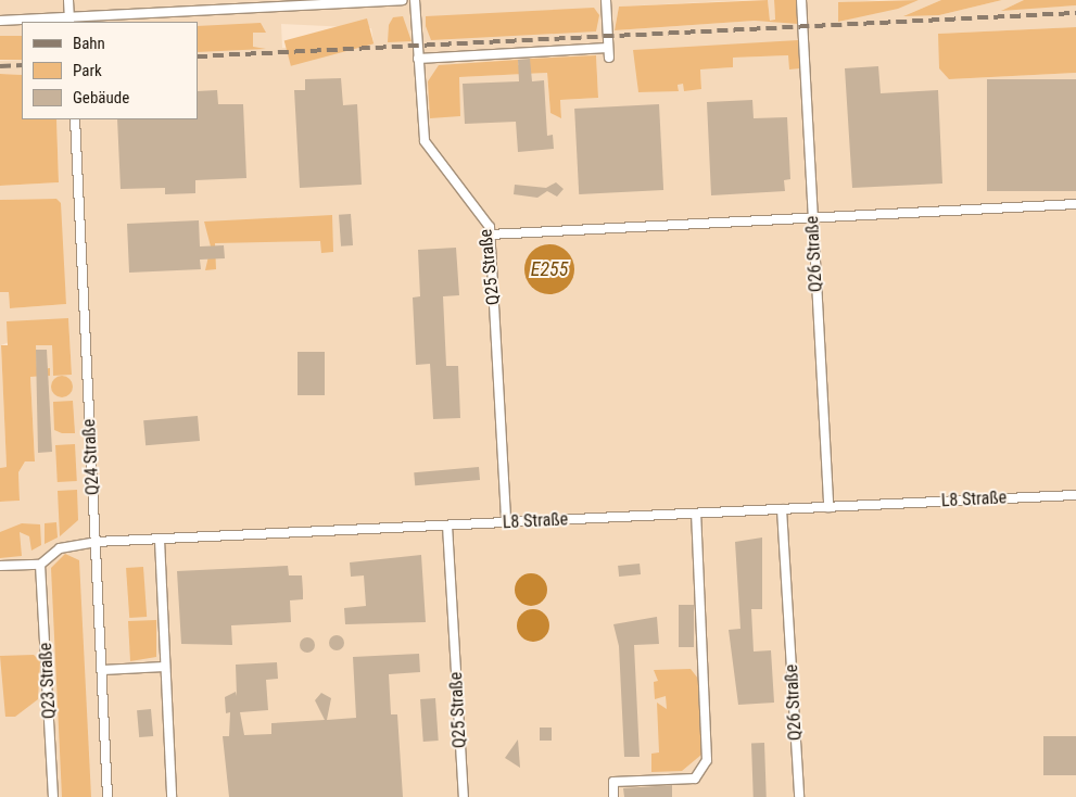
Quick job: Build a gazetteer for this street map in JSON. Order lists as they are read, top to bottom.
{
  "streets": {
    "lane": [
      "Q26 Straße",
      "Q25 Straße",
      "Q24 Straße",
      "L8 Straße",
      "Q23 Straße"
    ]
  },
  "crossings": [
    ["Q26 Straße", "L8 Straße"],
    ["Q25 Straße", "L8 Straße"],
    ["Q24 Straße", "L8 Straße"],
    ["L8 Straße", "Q23 Straße"]
  ],
  "water": ["E255"],
  "legend": ["Bahn", "Park", "Gebäude"]
}
